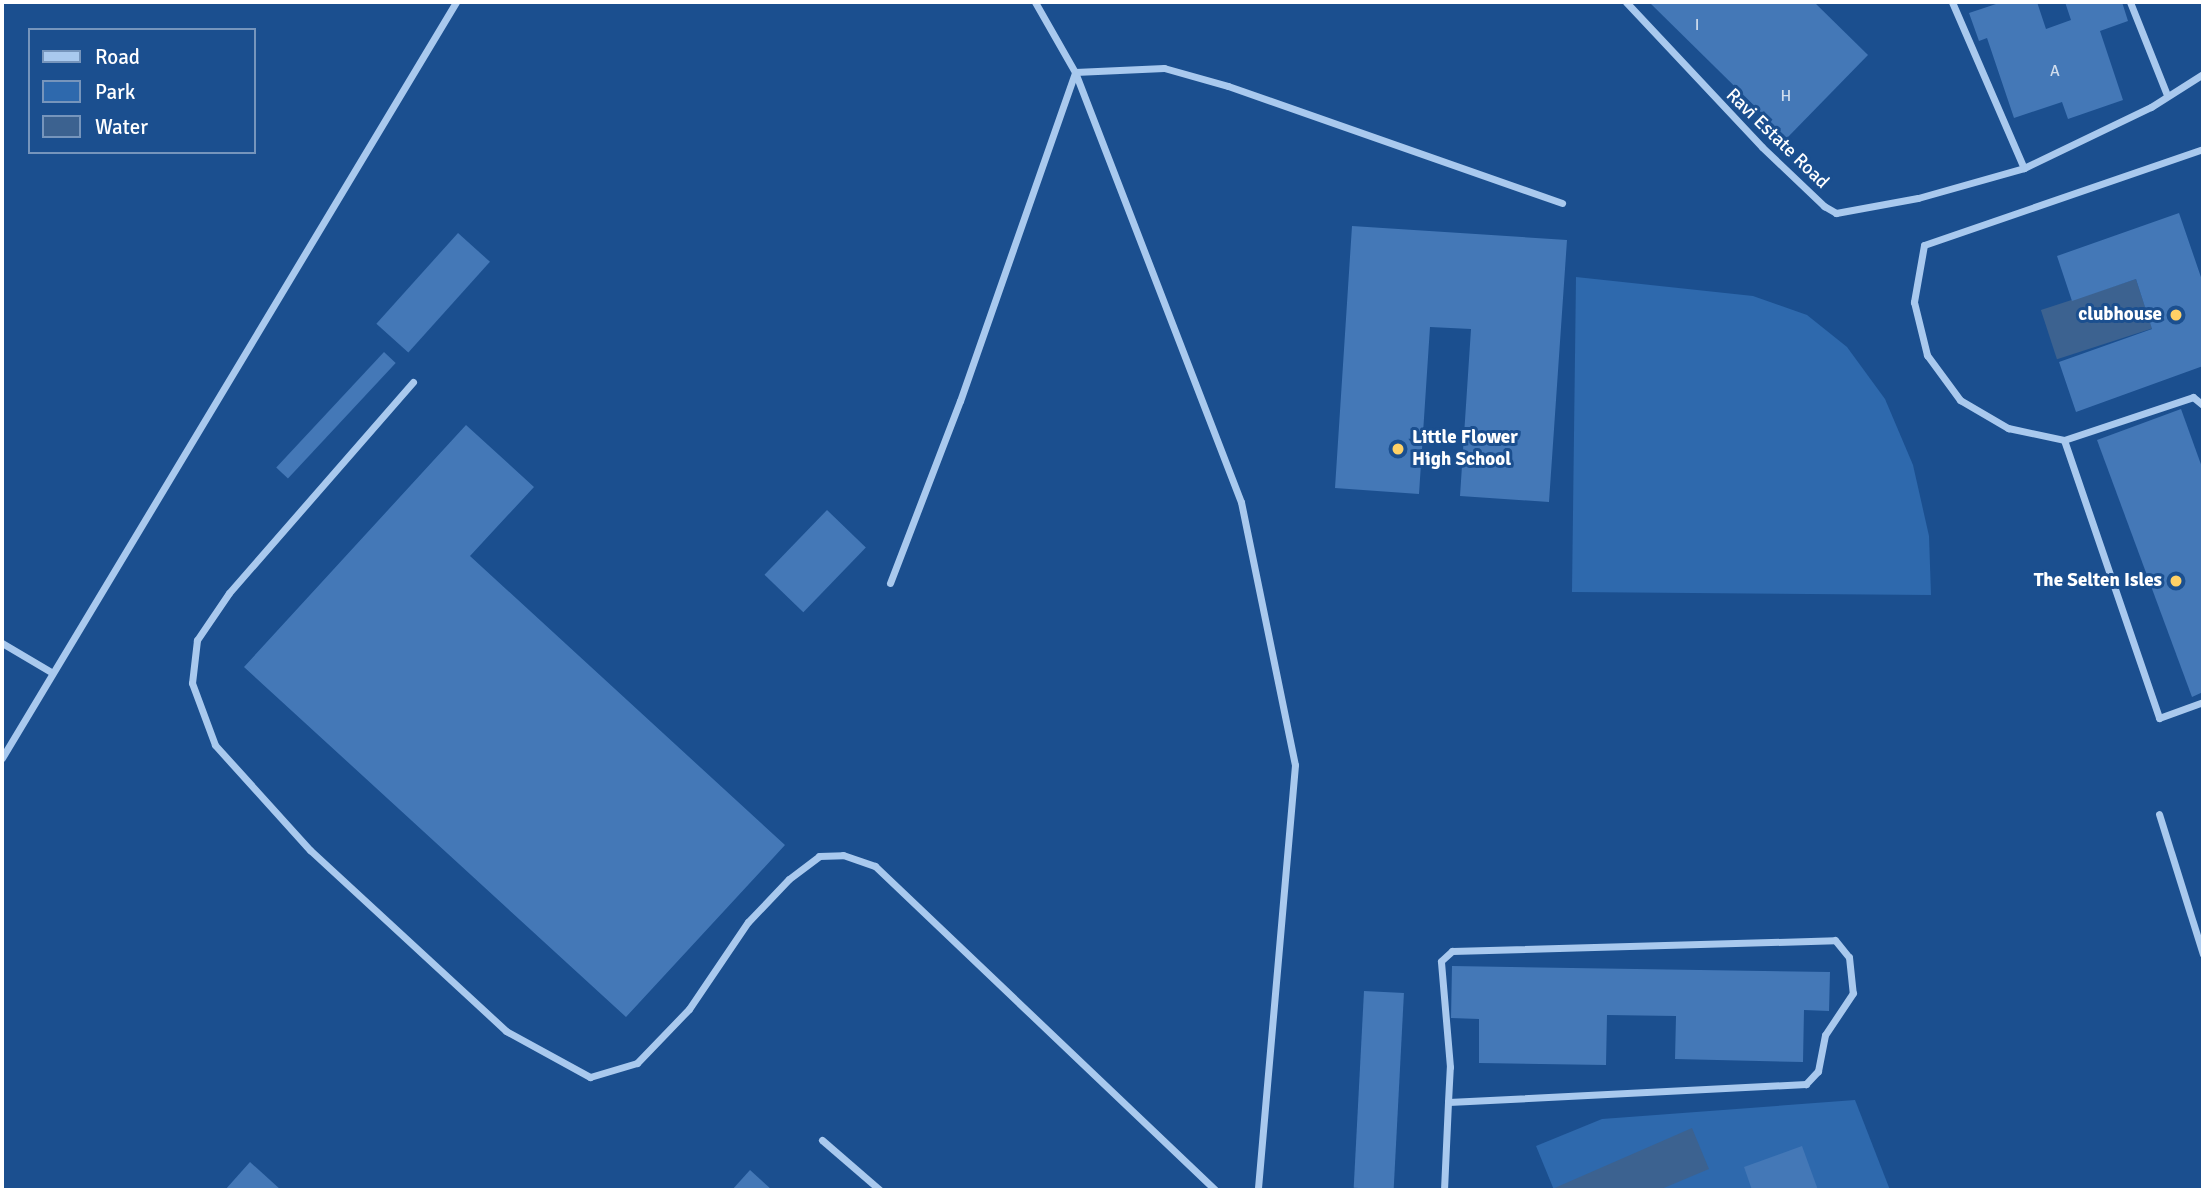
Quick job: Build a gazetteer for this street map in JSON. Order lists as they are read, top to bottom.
{
  "streets": {
    "street": ["Ravi Estate Road"]
  },
  "places": ["clubhouse", "Little Flower High School", "The Selten Isles"],
  "house_numbers": ["I", "A", "H"],
  "legend": ["Road", "Park", "Water"]
}
